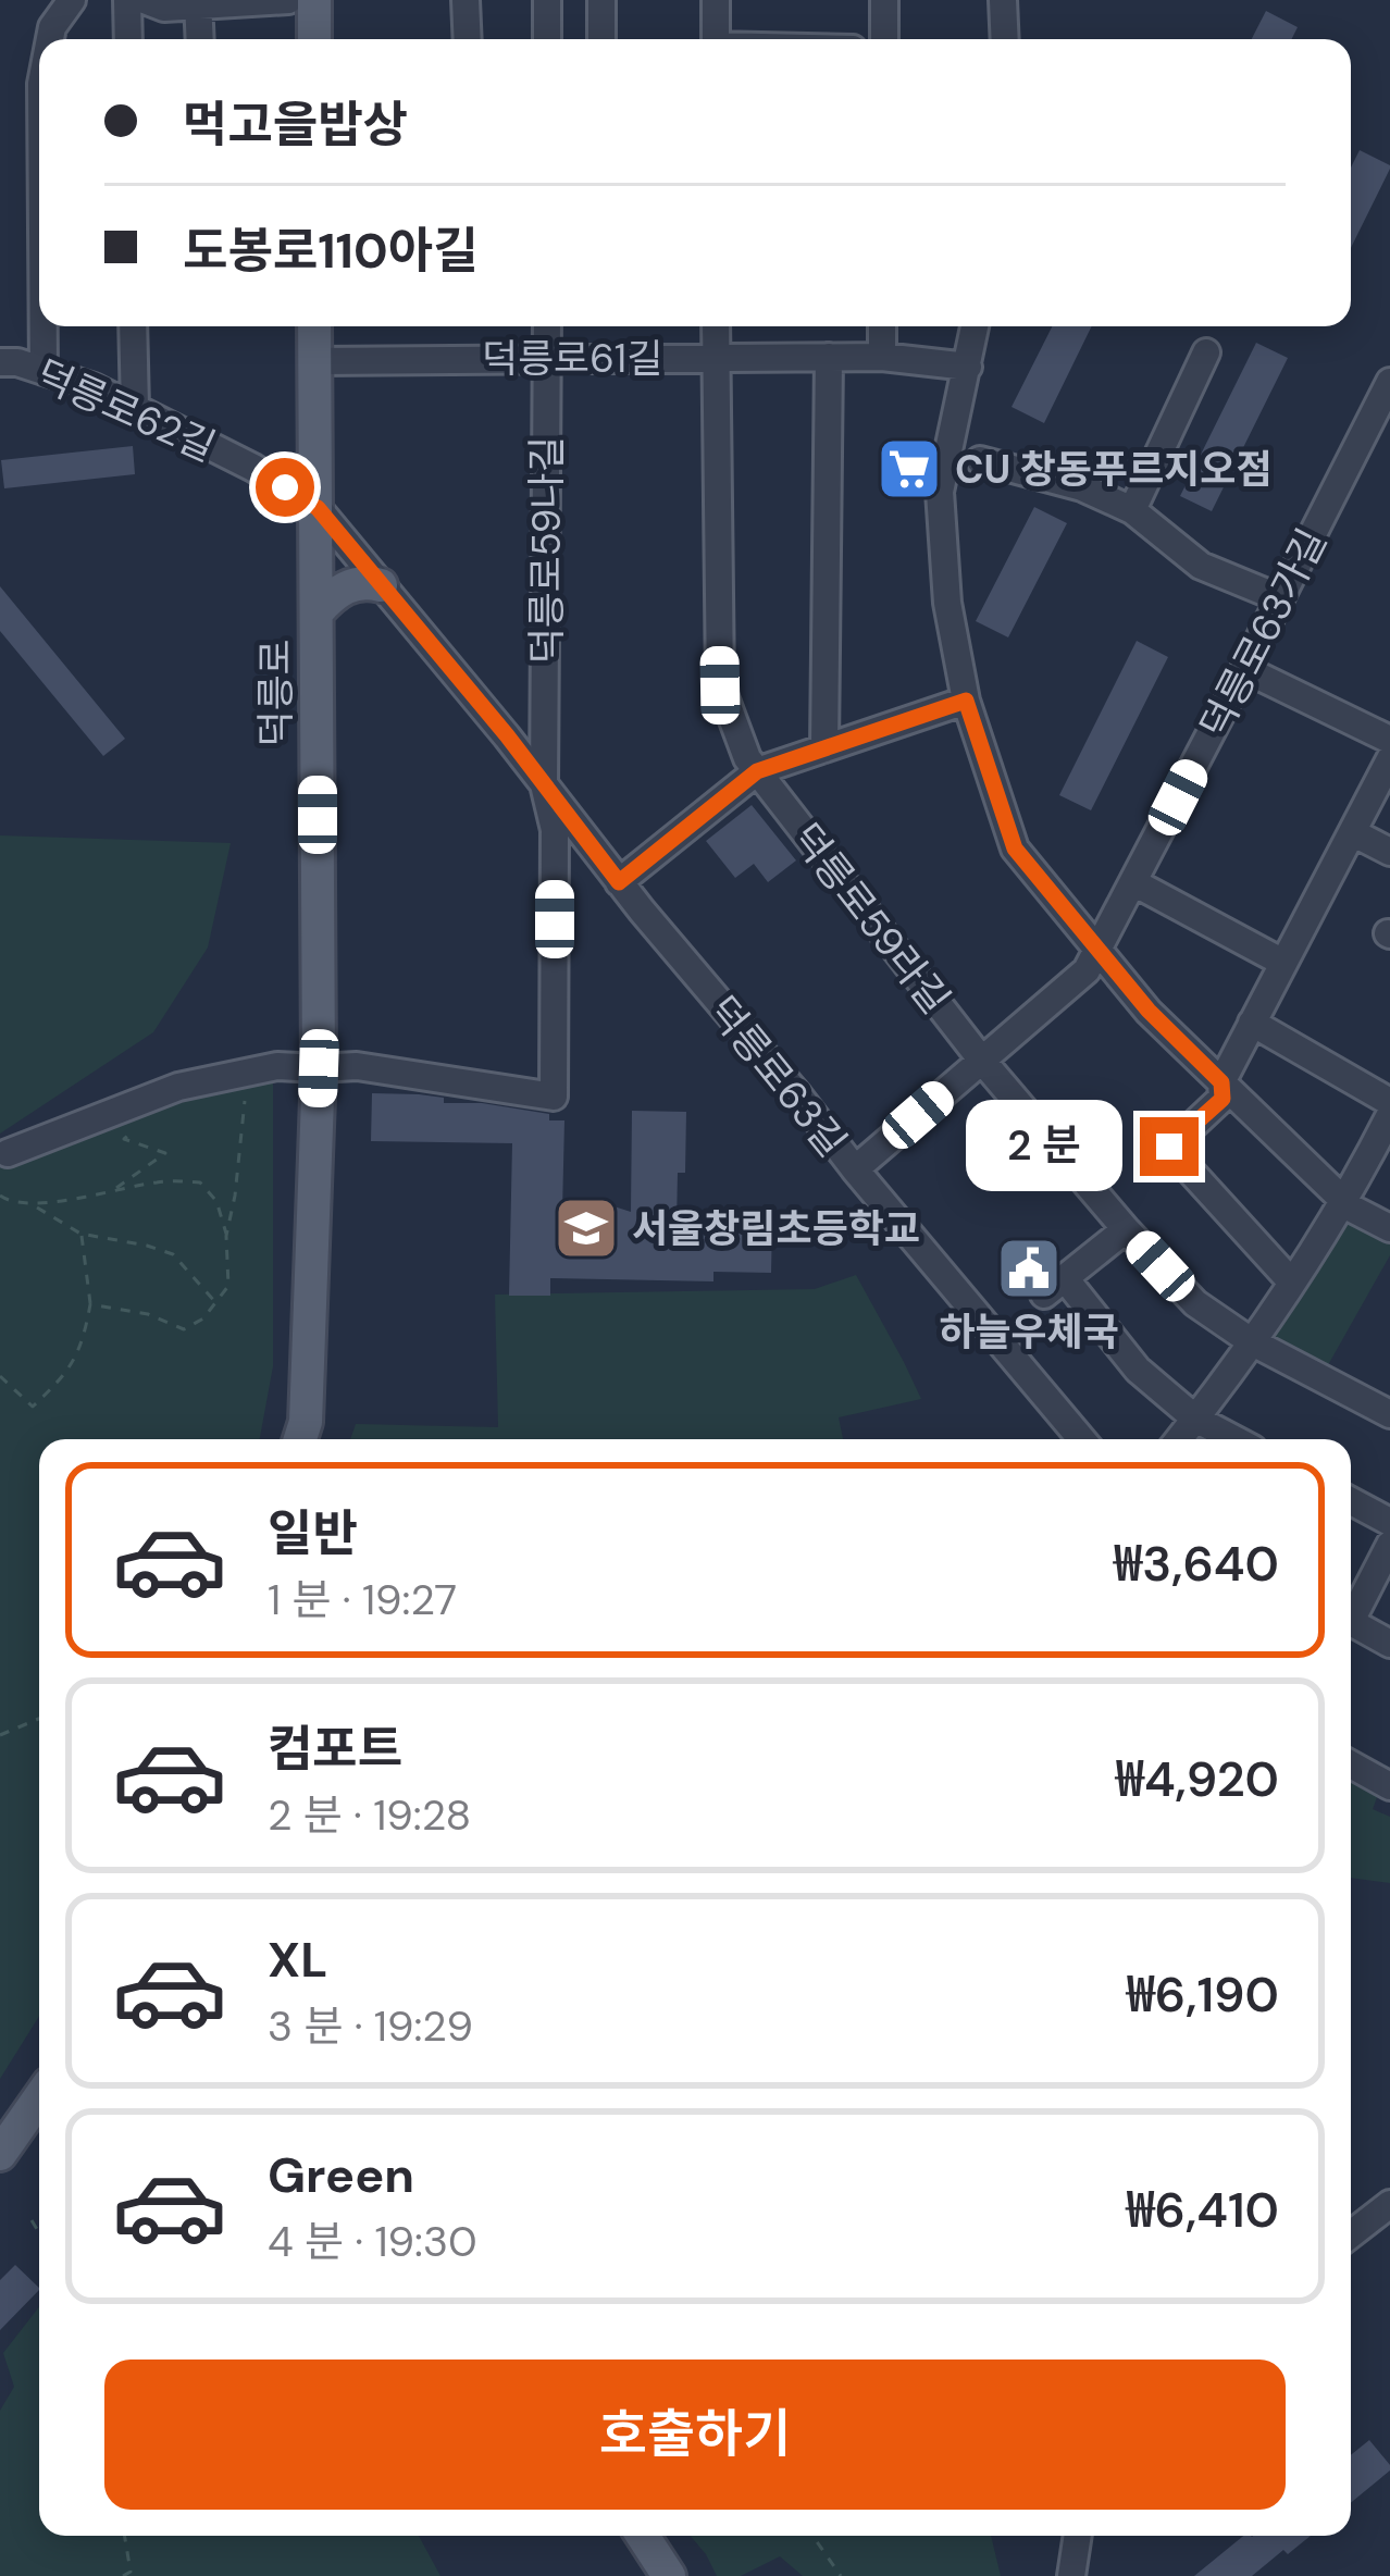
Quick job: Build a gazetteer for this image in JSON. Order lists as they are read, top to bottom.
{
  "streets": {
    "main road": ["덕릉로"],
    "street": [
      "덕릉로61길",
      "덕릉로62길",
      "덕릉로59나길",
      "덕릉로63가길",
      "덕릉로59라길",
      "덕릉로63길"
    ]
  },
  "crossings": [
    ["덕릉로61길", "덕릉로59나길"],
    ["덕릉로61길", "덕릉로"],
    ["덕릉로61길", "덕릉로59라길"],
    ["덕릉로62길", "덕릉로"],
    ["덕릉로62길", "덕릉로63길"],
    ["덕릉로59나길", "덕릉로63길"],
    ["덕릉로63가길", "덕릉로59라길"],
    ["덕릉로63가길", "덕릉로63길"],
    ["덕릉로", "덕릉로63길"]
  ],
  "places": {
    "supermarket": ["CU 창동푸르지오점"],
    "school or university": ["서울창림초등학교"],
    "public building": ["하늘우체국"]
  },
  "page": {
    "banner": ["먹고을밥상", "도봉로110아길"],
    "bubble": "2 분",
    "list": [
      {
        "name": "일반",
        "note": "1 분 · 19:27",
        "value": "₩3,640"
      },
      {
        "name": "컴포트",
        "note": "2 분 · 19:28",
        "value": "₩4,920"
      },
      {
        "name": "XL",
        "note": "3 분 · 19:29",
        "value": "₩6,190"
      },
      {
        "name": "Green",
        "note": "4 분 · 19:30",
        "value": "₩6,410"
      }
    ],
    "buttons": "호출하기"
  }
}
